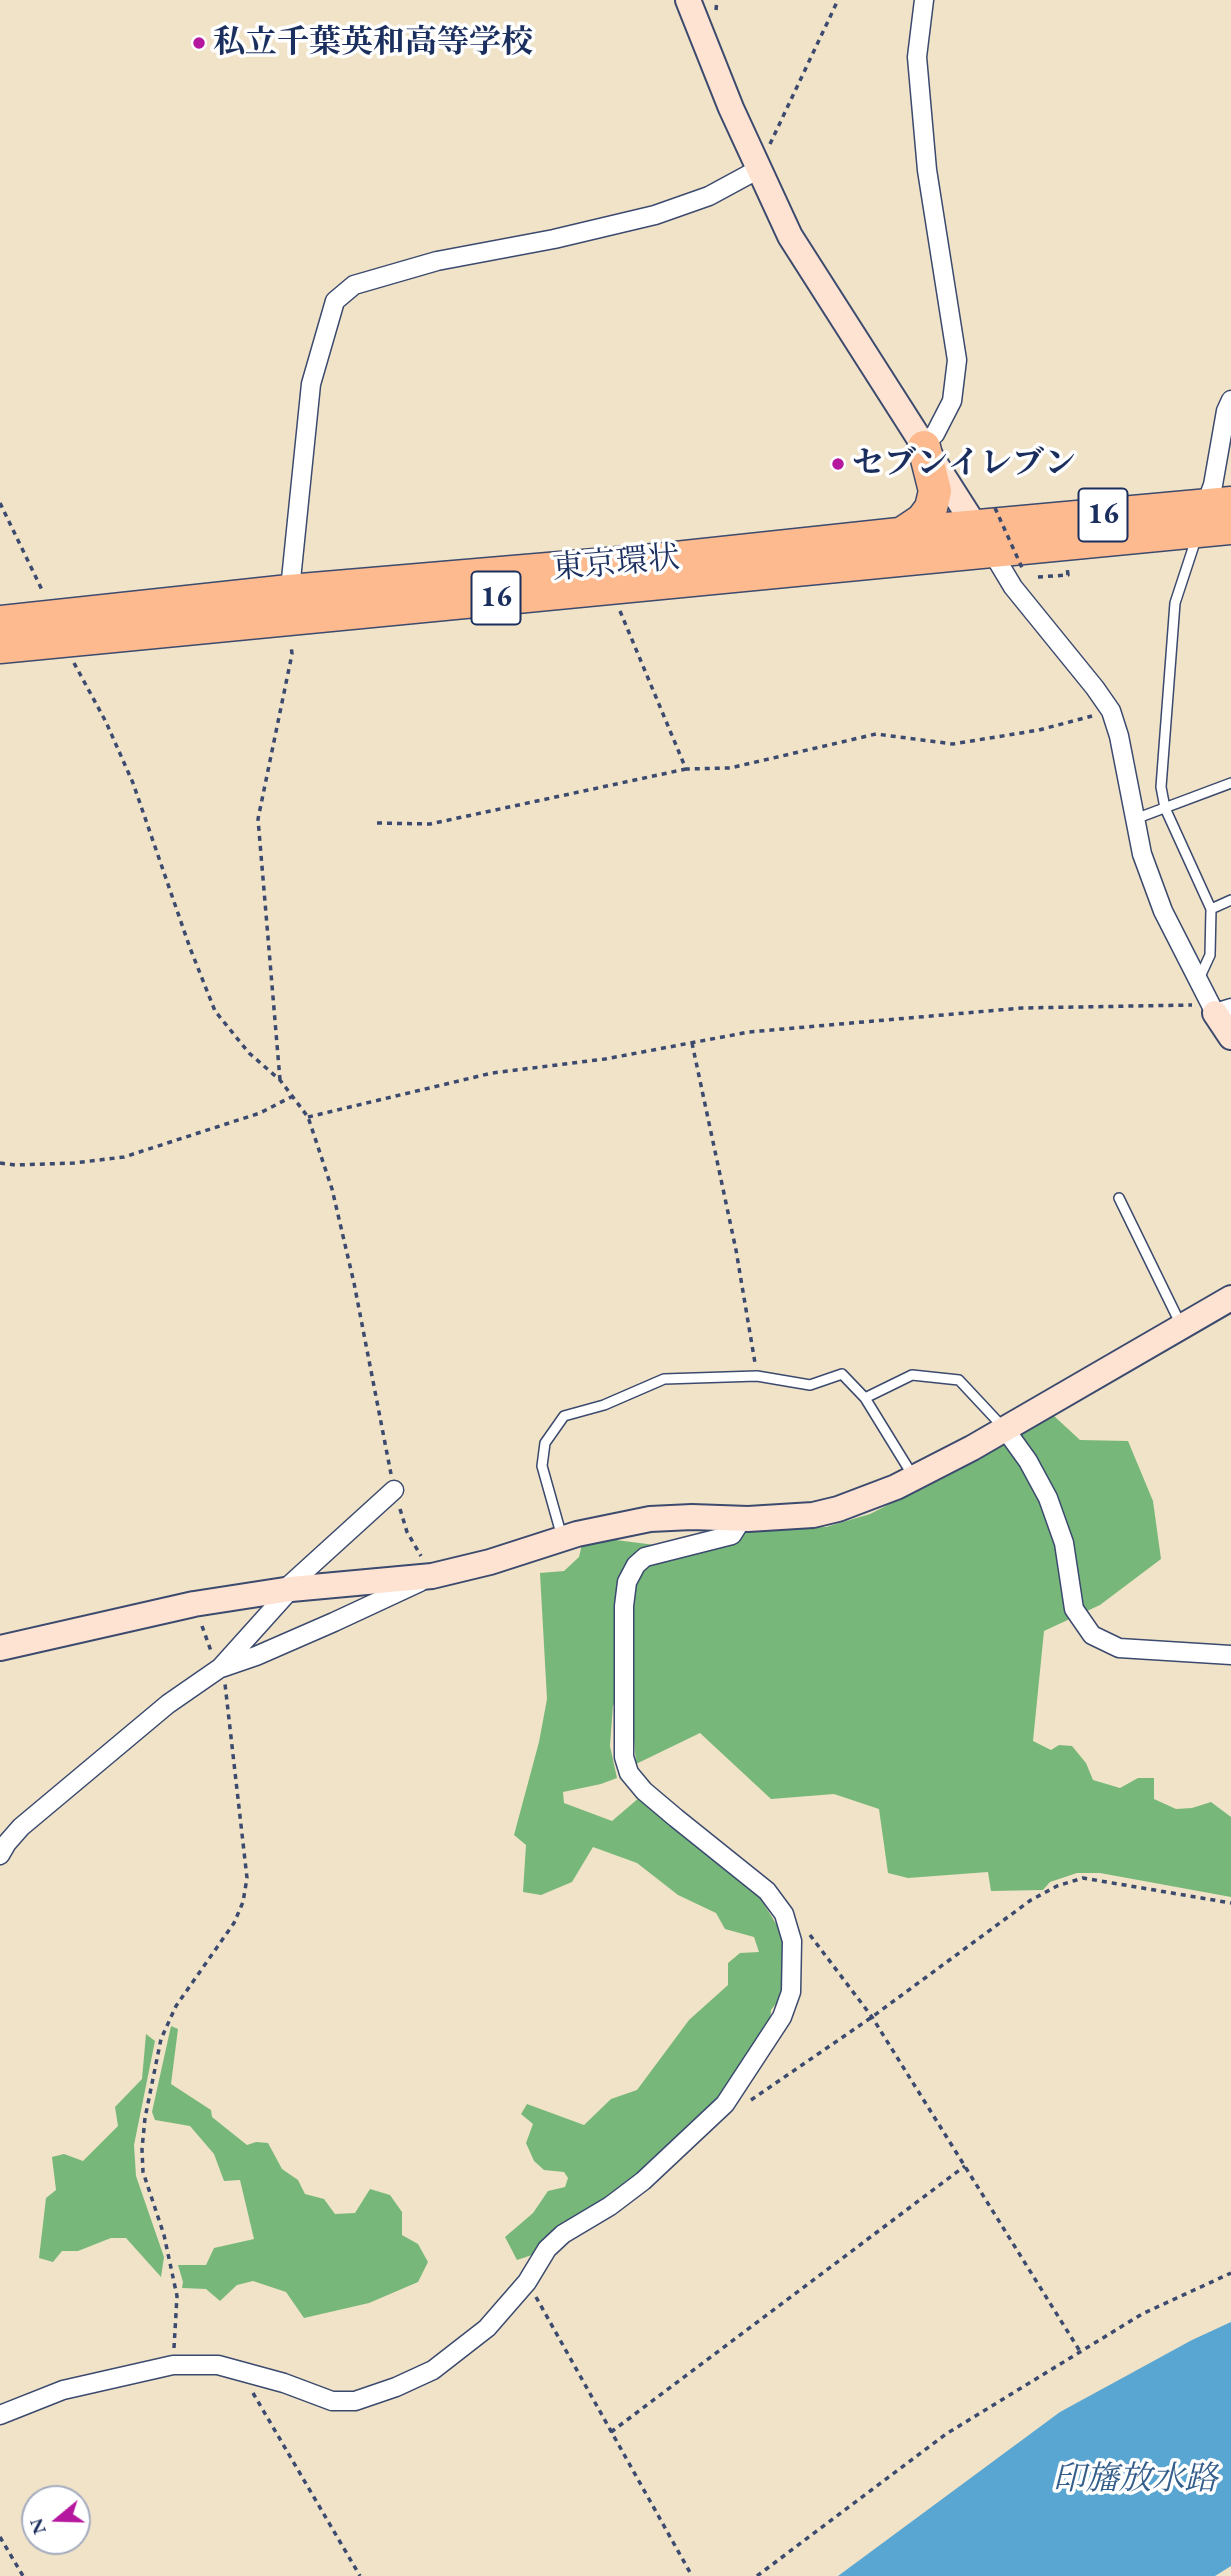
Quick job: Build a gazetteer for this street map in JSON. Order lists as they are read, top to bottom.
{
  "streets": {
    "highway": ["16", "東京環状"]
  },
  "water": ["印旛放水路"],
  "places": ["私立千葉英和高等学校", "セブンイレブン"],
  "north": "left"
}
